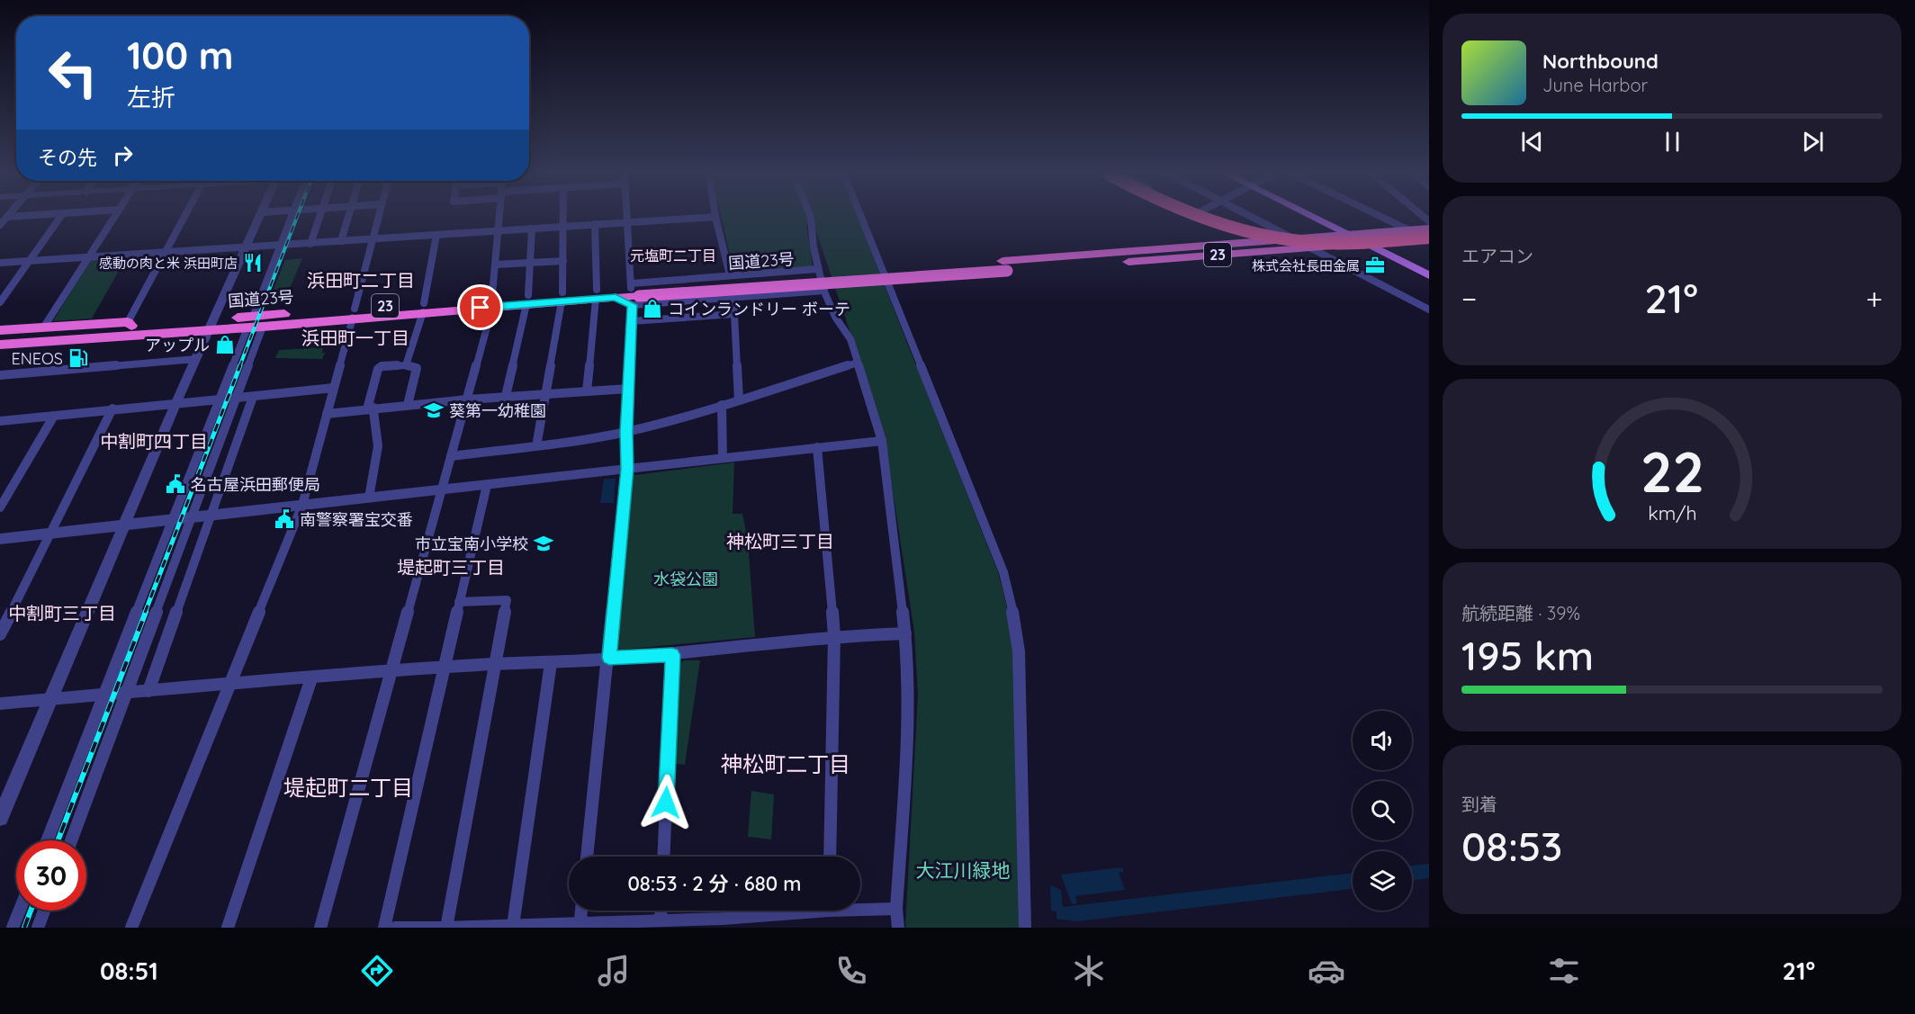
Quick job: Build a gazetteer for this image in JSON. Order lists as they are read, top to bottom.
{
  "streets": {
    "highway": ["23", "国道23号"]
  },
  "districts": [
    "元塩町二丁目",
    "浜田町二丁目",
    "浜田町一丁目",
    "中割町四丁目",
    "神松町三丁目",
    "堤起町三丁目",
    "中割町三丁目",
    "神松町二丁目",
    "堤起町二丁目"
  ],
  "parks": ["水袋公園", "大江川緑地"],
  "places": {
    "restaurant": ["感動の肉と米 浜田町店"],
    "office": ["株式会社長田金属"],
    "shop": ["コインランドリー ボーテ", "アップル"],
    "fuel station": ["ENEOS"],
    "school or university": ["葵第一幼稚園", "市立宝南小学校"],
    "public building": ["名古屋浜田郵便局", "南警察署宝交番"]
  },
  "page": {
    "turn": ["100 m", "左折"],
    "song": ["Northbound", "June Harbor"],
    "then": "その先",
    "tile": [
      "エアコン",
      ["航続距離 · 39%", "195 km"],
      ["到着", "08:53"]
    ],
    "heat": ["−", "21°", "+"],
    "limit": "30",
    "trip": "08:53 · 2 分 · 680 m",
    "tabs": ["08:51", "21°"],
    "gauge": ["22", "km/h"]
  }
}
